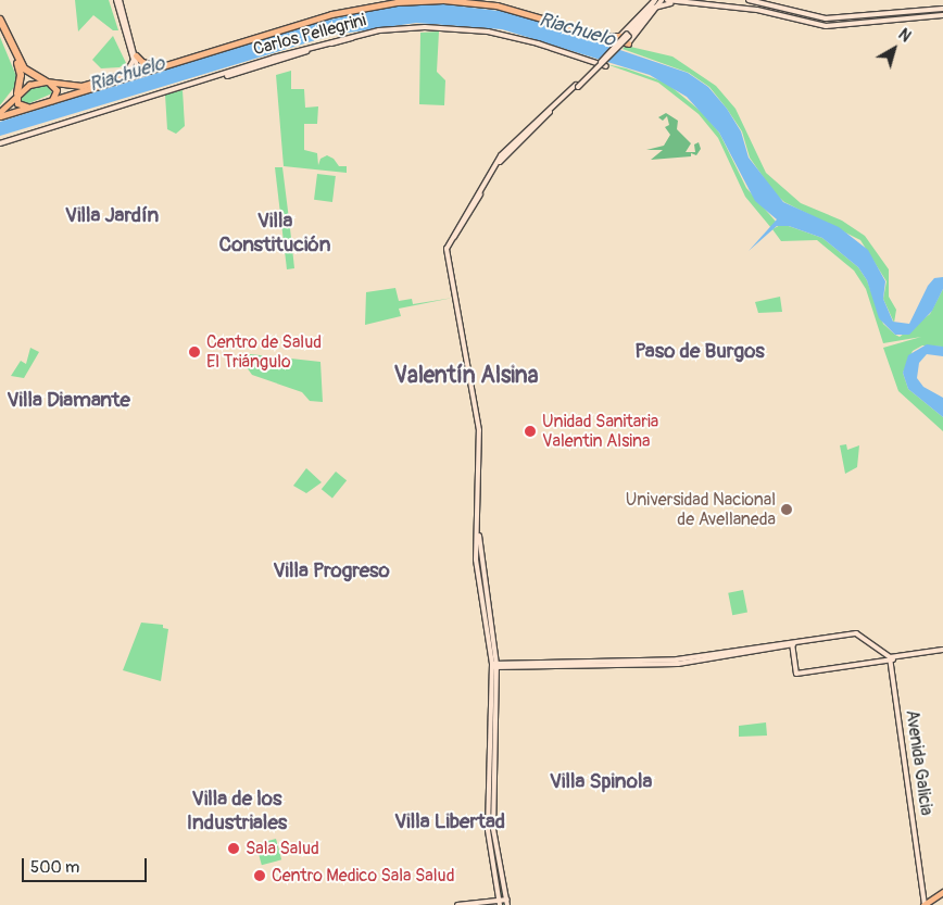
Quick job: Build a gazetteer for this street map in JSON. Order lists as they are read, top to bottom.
{
  "streets": {
    "main road": ["Carlos Pellegrini", "Avenida Galicia"]
  },
  "districts": [
    "Villa Jardín",
    "Villa Constitución",
    "Paso de Burgos",
    "Valentín Alsina",
    "Villa Diamante",
    "Villa Progreso",
    "Villa Spinola",
    "Villa de los Industriales",
    "Villa Libertad"
  ],
  "water": ["Riachuelo"],
  "places": [
    "Centro de Salud El Triángulo",
    "Unidad Sanitaria Valentin Alsina",
    "Universidad Nacional de Avellaneda",
    "Sala Salud",
    "Centro Medico Sala Salud"
  ],
  "scale_bar": "500 m",
  "north": "top right"
}
